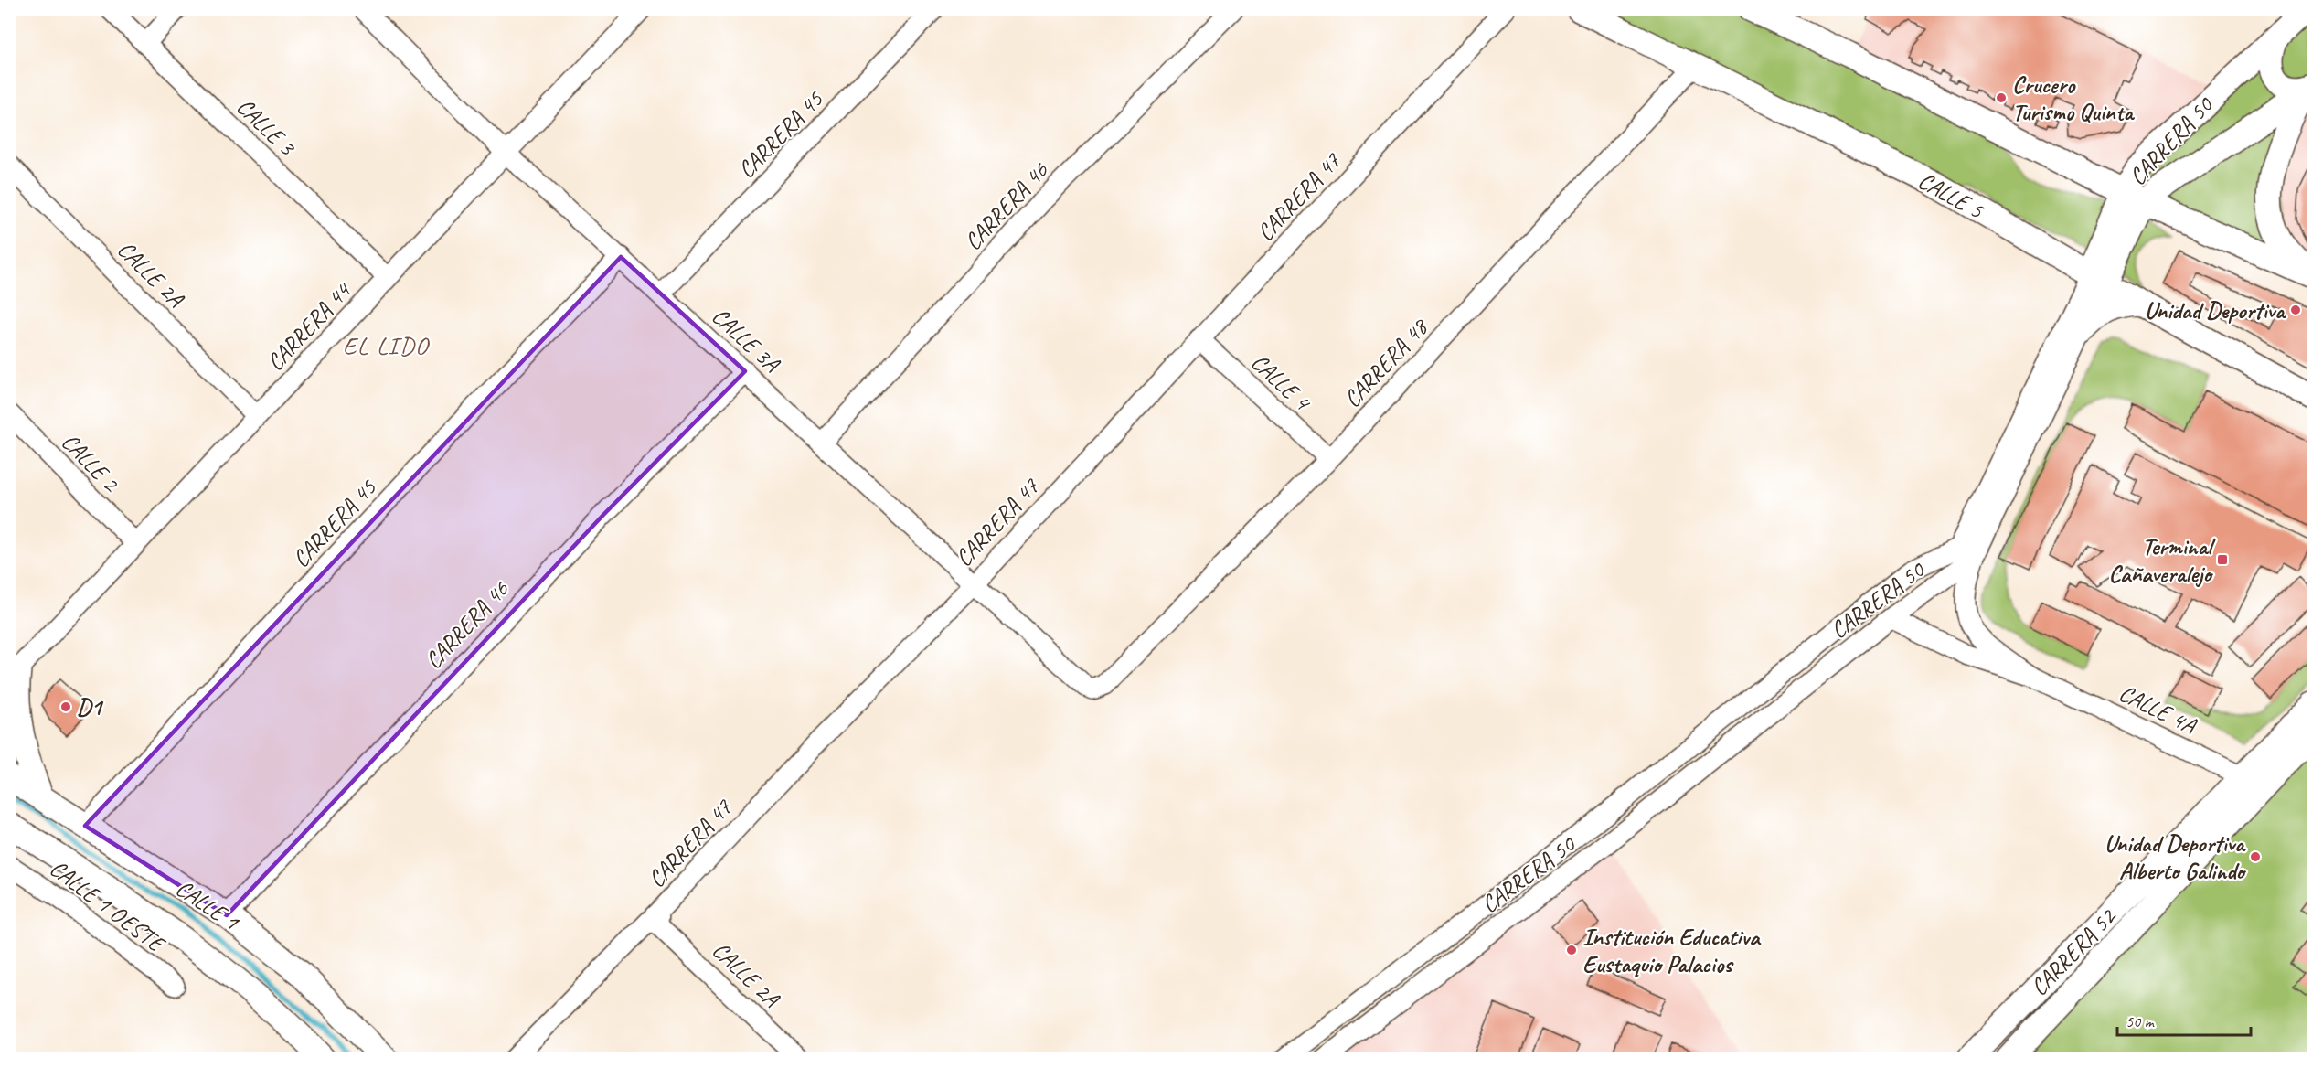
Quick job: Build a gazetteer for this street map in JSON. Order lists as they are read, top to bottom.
{
  "streets": {
    "main road": [
      "CARRERA 50",
      "CALLE 5",
      "CALLE 1",
      "CARRERA 52"
    ],
    "street": [
      "CALLE 3",
      "CARRERA 45",
      "CARRERA 47",
      "CARRERA 46",
      "CALLE 2A",
      "CARRERA 44",
      "CALLE 3A",
      "CARRERA 48",
      "CALLE 4",
      "CALLE 2",
      "CALLE 4A",
      "CALLE 1 OESTE"
    ]
  },
  "crossings": [
    ["CALLE 3", "CARRERA 44"],
    ["CARRERA 45", "CALLE 3A"],
    ["CARRERA 45", "CALLE 1"],
    ["CARRERA 50", "CALLE 5"],
    ["CARRERA 50", "CALLE 4A"],
    ["CALLE 5", "CARRERA 48"],
    ["CARRERA 47", "CALLE 2A"],
    ["CARRERA 47", "CALLE 3A"],
    ["CARRERA 47", "CALLE 4"],
    ["CARRERA 46", "CALLE 3A"],
    ["CARRERA 46", "CALLE 1"],
    ["CALLE 2A", "CARRERA 44"],
    ["CARRERA 44", "CALLE 3A"],
    ["CARRERA 44", "CALLE 2"],
    ["CALLE 3A", "CARRERA 48"],
    ["CARRERA 48", "CALLE 4"],
    ["CALLE 4A", "CARRERA 52"]
  ],
  "districts": ["EL LIDO"],
  "places": {
    "other": [
      "Crucero Turismo Quinta",
      "Unidad Deportiva",
      "D1",
      "Unidad Deportiva Alberto Galindo",
      "Institución Educativa Eustaquio Palacios"
    ],
    "transit": ["Terminal Cañaveralejo"]
  },
  "scale_bar": "50 m"
}
